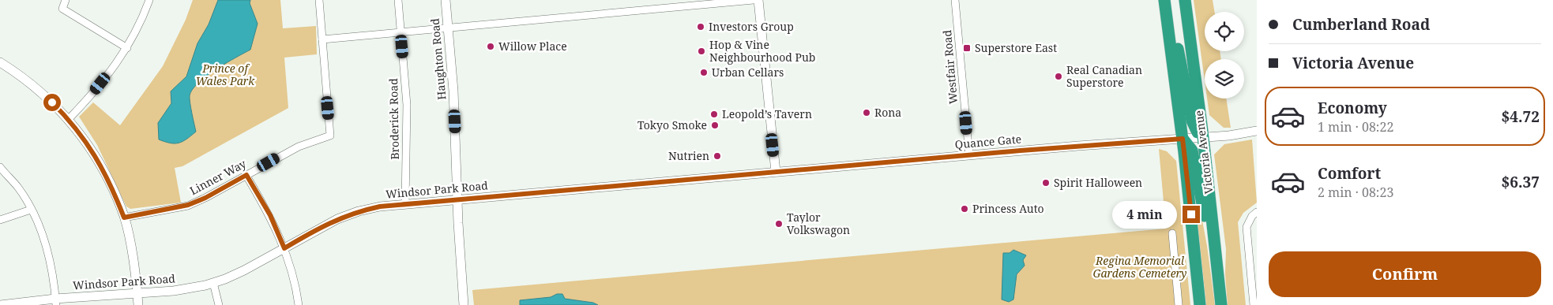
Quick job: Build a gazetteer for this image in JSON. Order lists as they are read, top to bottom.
{
  "streets": {
    "highway": ["Victoria Avenue"],
    "street": [
      "Haughton Road",
      "Westfair Road",
      "Broderick Road",
      "Quance Gate",
      "Linner Way",
      "Windsor Park Road"
    ]
  },
  "crossings": [
    ["Haughton Road", "Windsor Park Road"],
    ["Westfair Road", "Quance Gate"],
    ["Broderick Road", "Windsor Park Road"],
    ["Quance Gate", "Victoria Avenue"],
    ["Quance Gate", "Windsor Park Road"]
  ],
  "parks": ["Prince of Wales Park", "Regina Memorial Gardens Cemetery"],
  "places": {
    "other": [
      "Investors Group",
      "Willow Place",
      "Hop & Vine Neighbourhood Pub",
      "Urban Cellars",
      "Real Canadian Superstore",
      "Rona",
      "Leopold’s Tavern",
      "Tokyo Smoke",
      "Nutrien",
      "Spirit Halloween",
      "Princess Auto",
      "Taylor Volkswagon"
    ],
    "transit": ["Superstore East"]
  },
  "page": {
    "banner": ["Cumberland Road", "Victoria Avenue"],
    "list": [
      {
        "name": "Economy",
        "note": "1 min · 08:22",
        "value": "$4.72"
      },
      {
        "name": "Comfort",
        "note": "2 min · 08:23",
        "value": "$6.37"
      }
    ],
    "bubble": "4 min",
    "buttons": "Confirm"
  }
}
